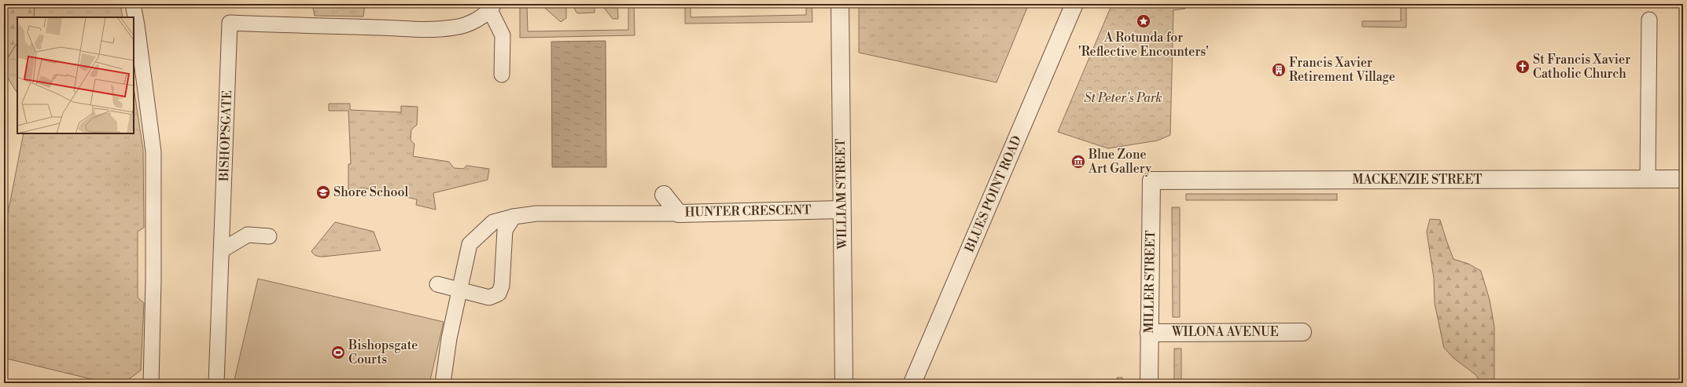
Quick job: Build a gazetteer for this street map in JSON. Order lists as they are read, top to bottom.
{
  "streets": {
    "street": [
      "MACKENZIE STREET",
      "WILLIAM STREET",
      "BLUES POINT ROAD",
      "HUNTER CRESCENT",
      "MILLER STREET",
      "WILONA AVENUE"
    ],
    "lane": ["BISHOPSGATE"]
  },
  "crossings": [
    ["MACKENZIE STREET", "MILLER STREET"],
    ["WILLIAM STREET", "HUNTER CRESCENT"],
    ["MILLER STREET", "WILONA AVENUE"]
  ],
  "parks": ["St Peter's Park"],
  "places": {
    "place": ["A Rotunda for 'Reflective Encounters'"],
    "church": ["St Francis Xavier Catholic Church"],
    "building": ["Francis Xavier Retirement Village"],
    "museum": ["Blue Zone Art Gallery"],
    "school or university": ["Shore School"],
    "sports": ["Bishopsgate Courts"]
  }
}
